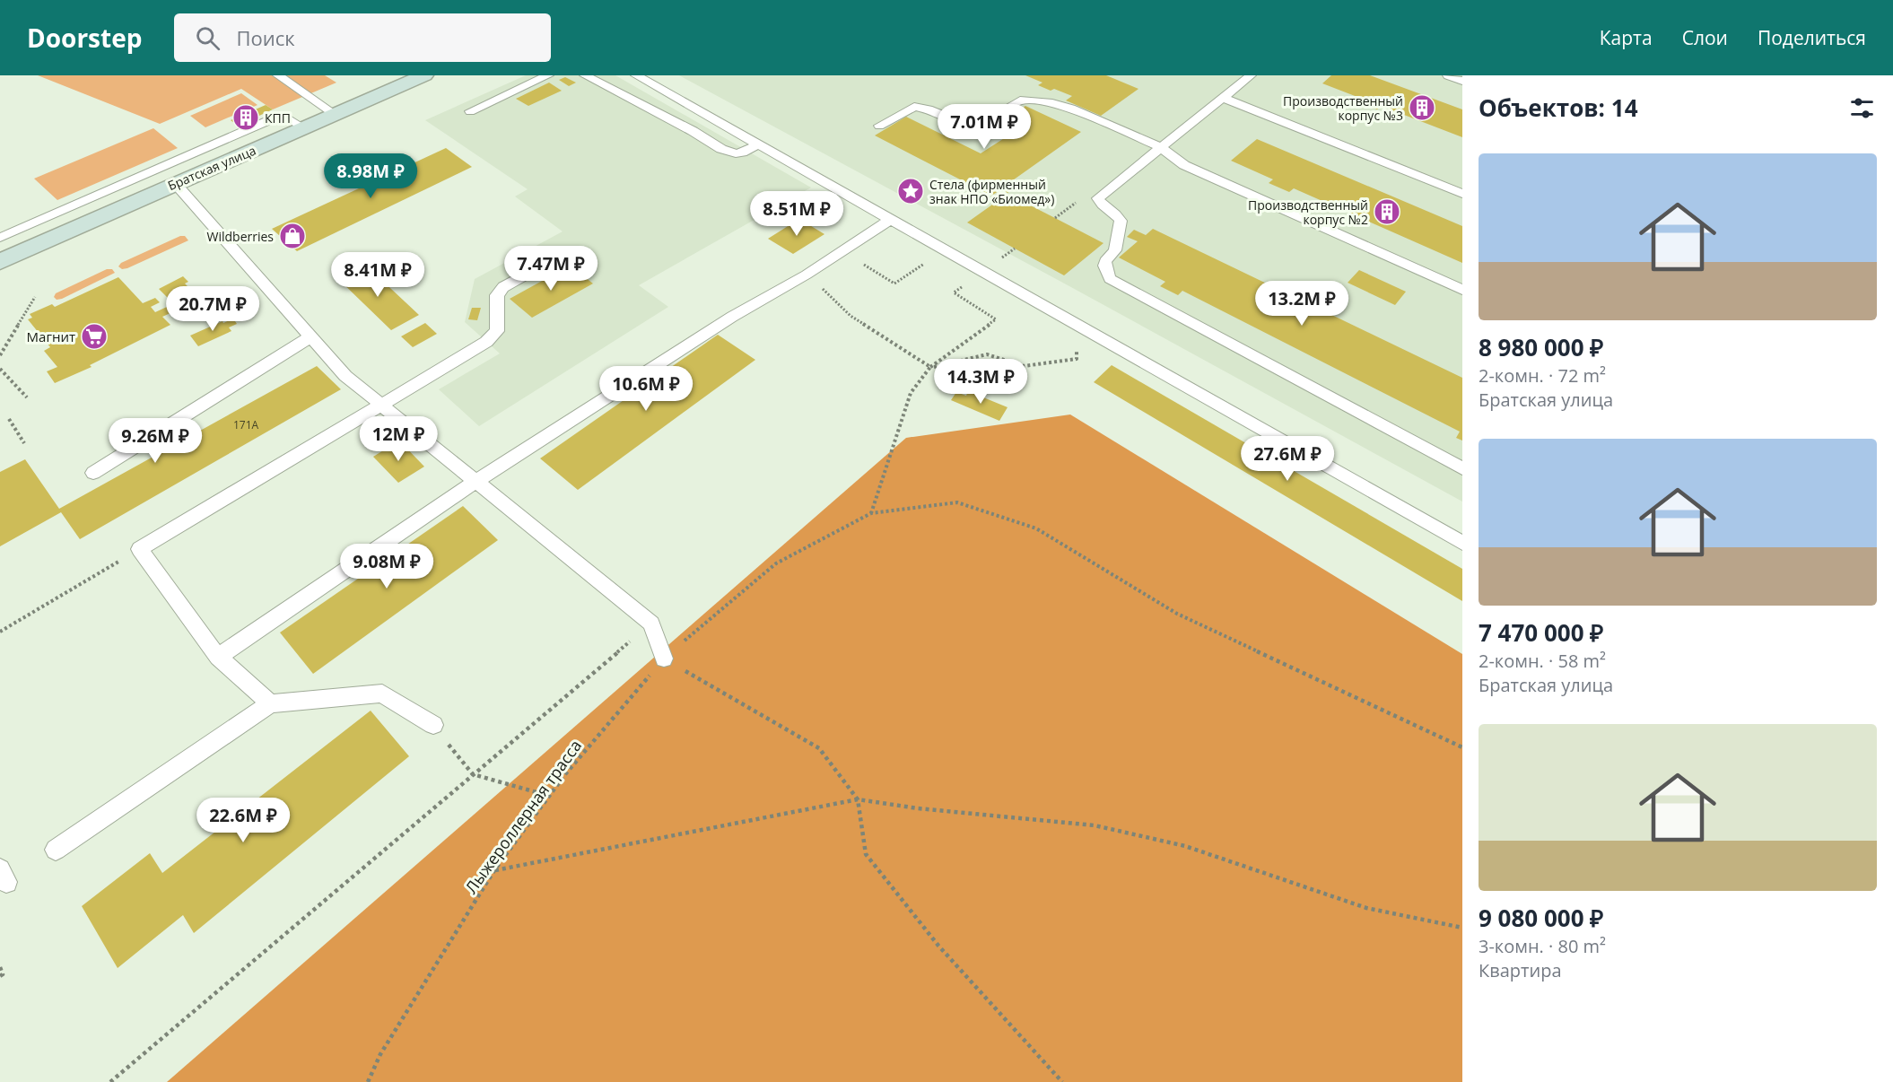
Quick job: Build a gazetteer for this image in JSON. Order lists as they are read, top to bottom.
{
  "streets": {
    "main road": ["Братская улица"],
    "path": ["Лыжероллерная трасса"]
  },
  "places": {
    "building": ["Производственный корпус №3", "КПП", "Производственный корпус №2"],
    "place": ["Стела (фирменный знак НПО «Биомед»)"],
    "shop": ["Wildberries"],
    "supermarket": ["Магнит"]
  },
  "house_numbers": ["171А"],
  "page": {
    "header": "Doorstep",
    "search": "Поиск",
    "nav": ["Карта", "Слои", "Поделиться"],
    "heading": "Объектов: 14",
    "price": [
      "7.01M ₽",
      "8.98M ₽",
      "8.51M ₽",
      "7.47M ₽",
      "8.41M ₽",
      "13.2M ₽",
      "20.7M ₽",
      "14.3M ₽",
      "10.6M ₽",
      "12M ₽",
      "9.26M ₽",
      "27.6M ₽",
      "9.08M ₽",
      "22.6M ₽"
    ],
    "list": [
      {
        "name": "8 980 000 ₽",
        "note": "2-комн. · 72 m² · Братская улица"
      },
      {
        "name": "7 470 000 ₽",
        "note": "2-комн. · 58 m² · Братская улица"
      },
      {
        "name": "9 080 000 ₽",
        "note": "3-комн. · 80 m² · Квартира"
      }
    ]
  }
}
